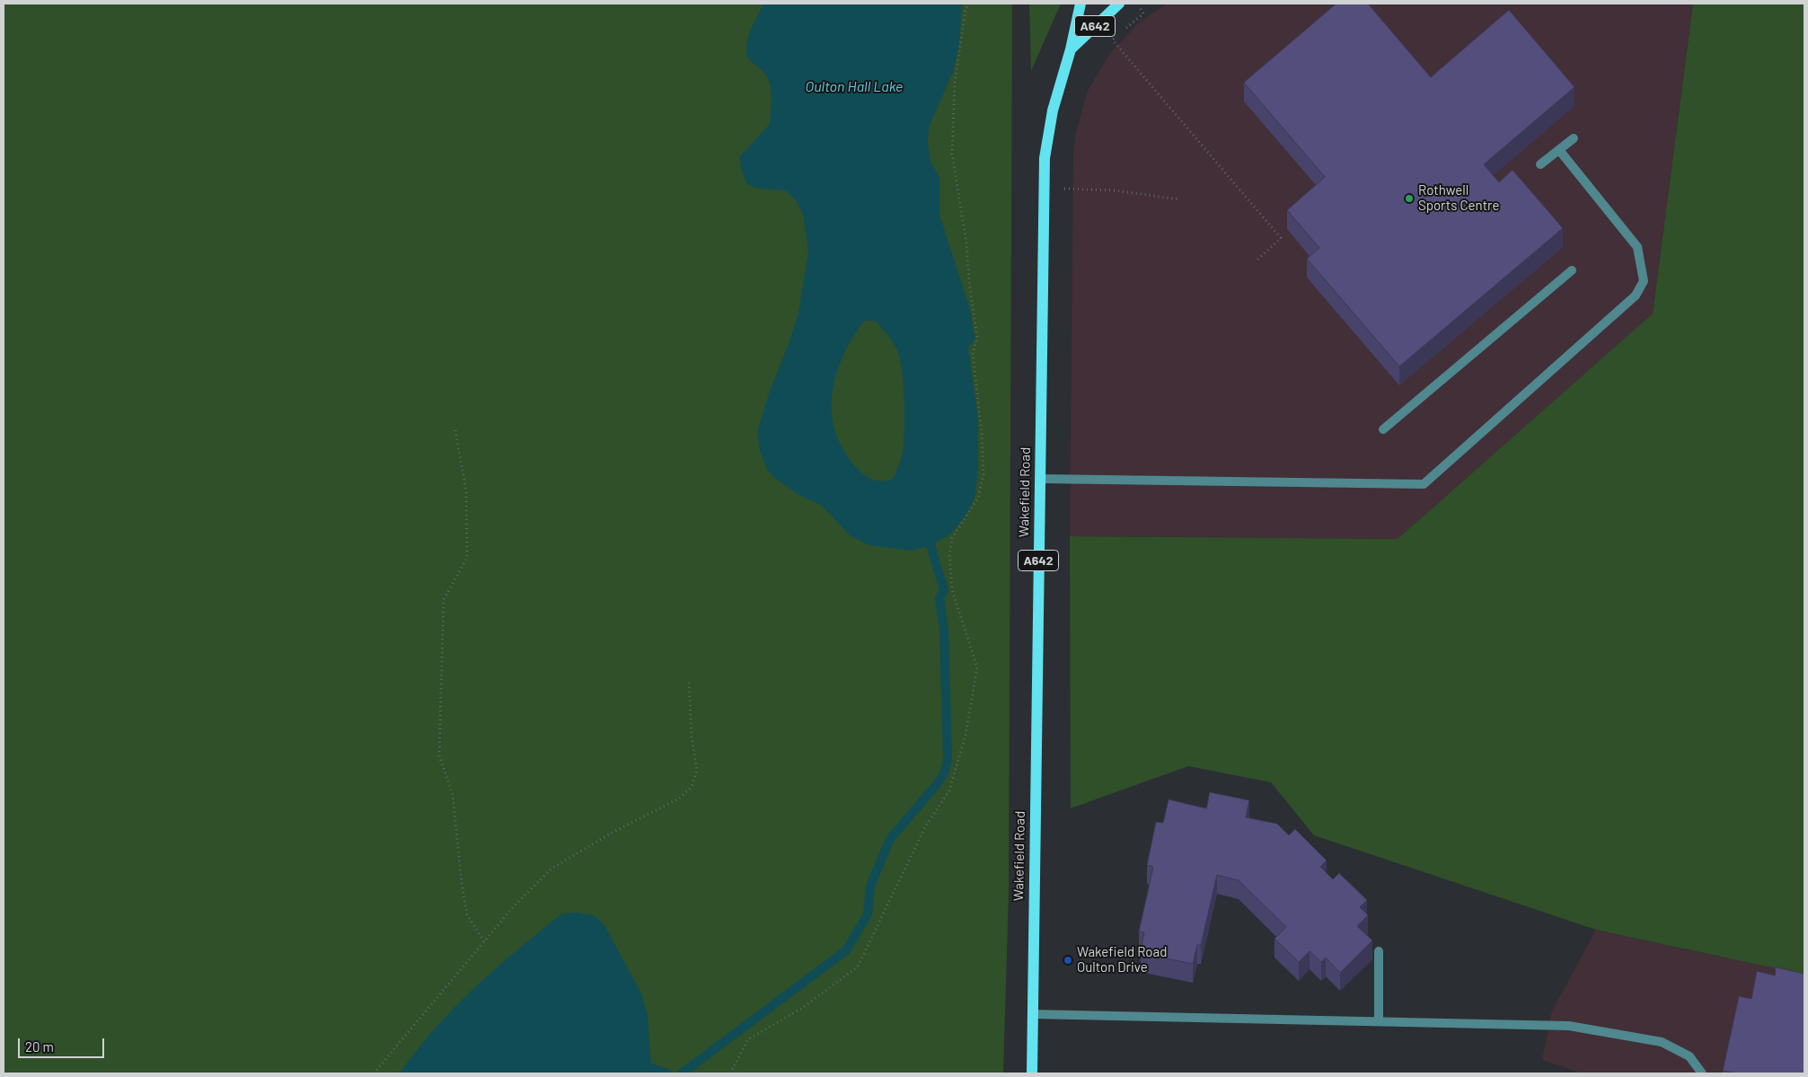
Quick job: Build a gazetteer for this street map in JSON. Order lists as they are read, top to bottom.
{
  "streets": {
    "main road": ["A642", "Wakefield Road"]
  },
  "crossings": [
    ["A642", "Wakefield Road"]
  ],
  "water": ["Oulton Hall Lake"],
  "places": ["Rothwell Sports Centre", "Wakefield Road Oulton Drive"],
  "scale_bar": "20 m"
}
